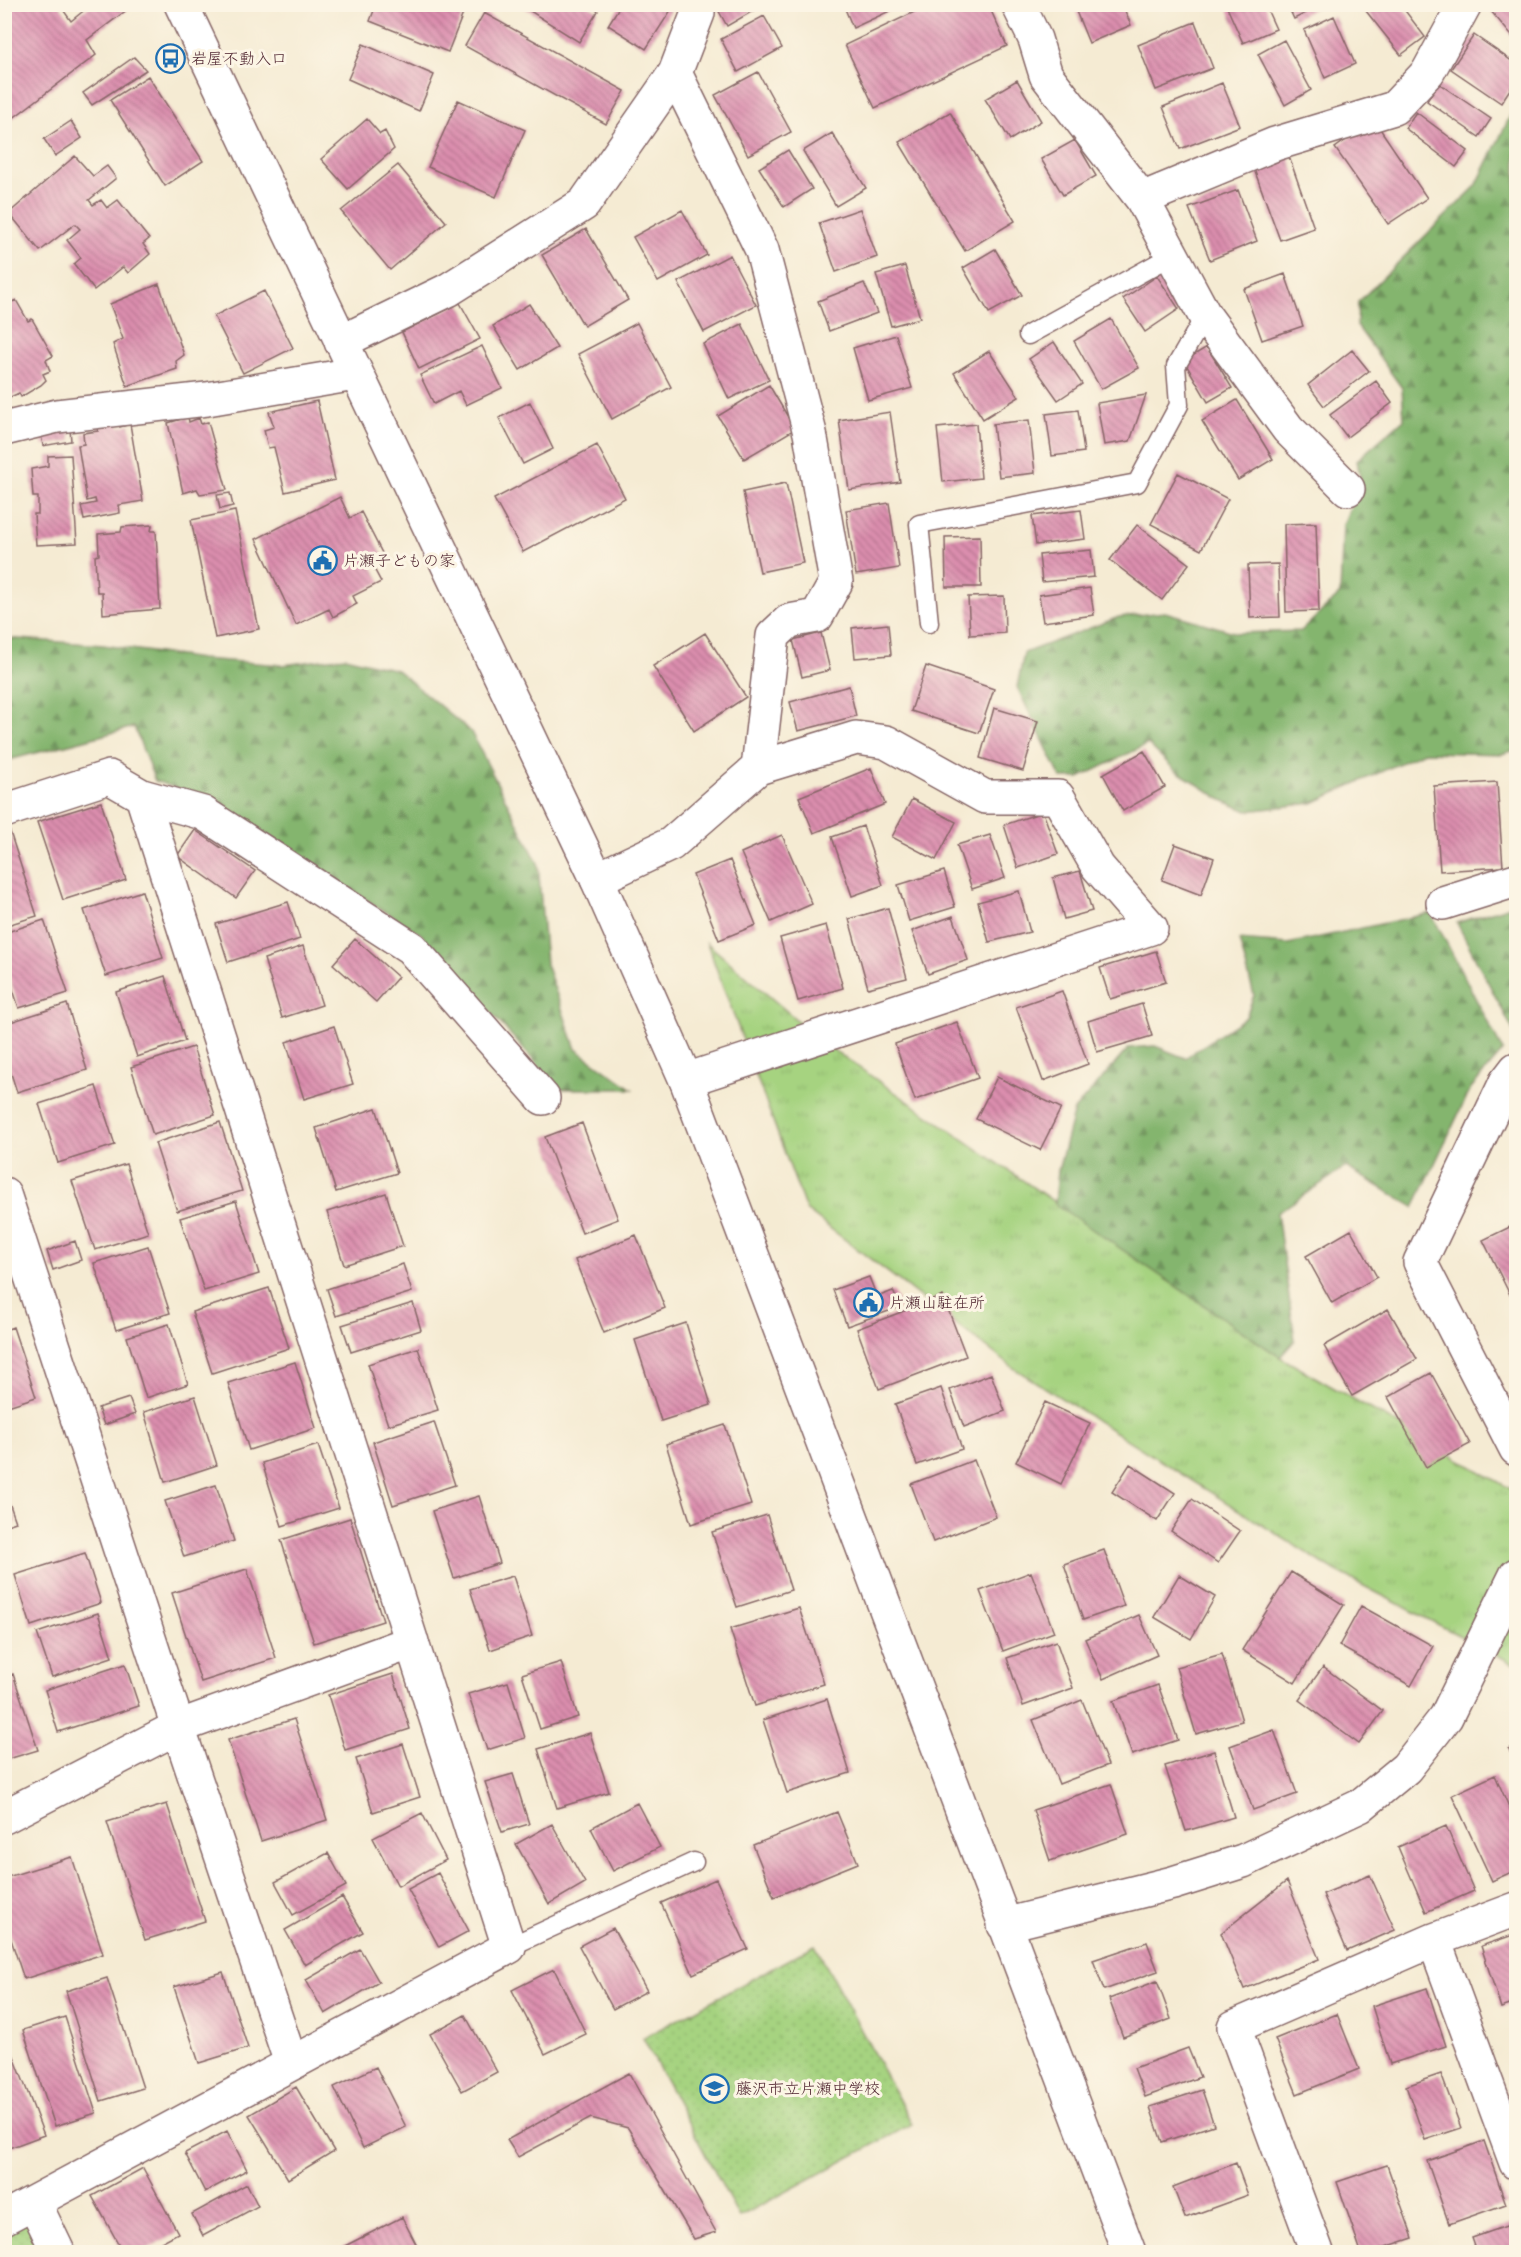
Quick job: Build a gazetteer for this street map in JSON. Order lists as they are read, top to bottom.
{
  "places": {
    "bus stop": ["岩屋不動入口"],
    "public building": ["片瀬子どもの家", "片瀬山駐在所"],
    "school or university": ["藤沢市立片瀬中学校"]
  }
}
